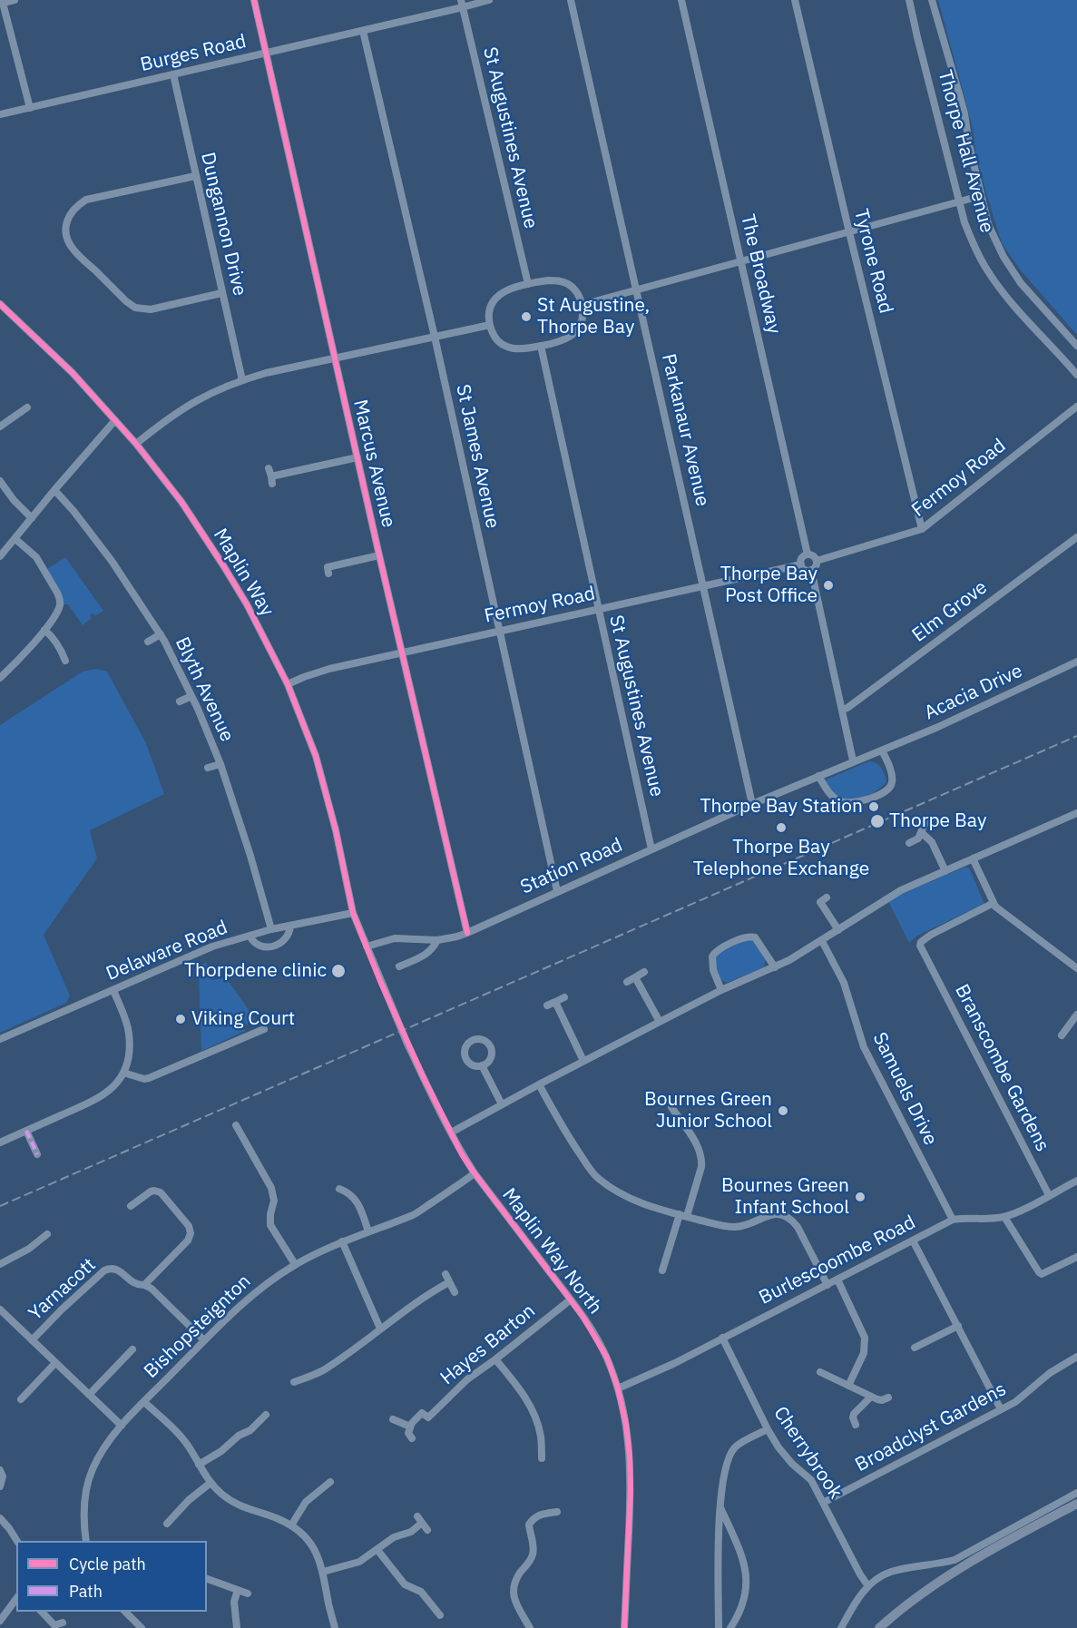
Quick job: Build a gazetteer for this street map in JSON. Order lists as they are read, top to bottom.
{
  "streets": {
    "street": [
      "Burges Road",
      "St Augustines Avenue",
      "Thorpe Hall Avenue",
      "Dungannon Drive",
      "Tyrone Road",
      "The Broadway",
      "Parkanaur Avenue",
      "St James Avenue",
      "Marcus Avenue",
      "Fermoy Road",
      "Maplin Way",
      "Elm Grove",
      "Blyth Avenue",
      "Acacia Drive",
      "Station Road",
      "Delaware Road",
      "Branscombe Gardens",
      "Samuels Drive",
      "Maplin Way North",
      "Burlescoombe Road",
      "Yarnacott",
      "Bishopsteignton",
      "Hayes Barton",
      "Broadclyst Gardens",
      "Cherrybrook"
    ]
  },
  "crossings": [
    ["Burges Road", "St Augustines Avenue"],
    ["Burges Road", "Dungannon Drive"],
    ["Burges Road", "St James Avenue"],
    ["Burges Road", "Marcus Avenue"],
    ["St Augustines Avenue", "Fermoy Road"],
    ["St Augustines Avenue", "Station Road"],
    ["Tyrone Road", "Fermoy Road"],
    ["The Broadway", "Fermoy Road"],
    ["Parkanaur Avenue", "Fermoy Road"],
    ["Parkanaur Avenue", "Acacia Drive"],
    ["St James Avenue", "Fermoy Road"],
    ["St James Avenue", "Station Road"],
    ["Marcus Avenue", "Fermoy Road"],
    ["Marcus Avenue", "Station Road"],
    ["Fermoy Road", "Maplin Way"],
    ["Maplin Way", "Station Road"],
    ["Maplin Way", "Delaware Road"],
    ["Maplin Way", "Maplin Way North"],
    ["Blyth Avenue", "Delaware Road"],
    ["Acacia Drive", "Station Road"],
    ["Station Road", "Maplin Way North"],
    ["Branscombe Gardens", "Burlescoombe Road"],
    ["Samuels Drive", "Burlescoombe Road"],
    ["Maplin Way North", "Burlescoombe Road"],
    ["Maplin Way North", "Bishopsteignton"],
    ["Maplin Way North", "Hayes Barton"],
    ["Burlescoombe Road", "Cherrybrook"],
    ["Yarnacott", "Bishopsteignton"],
    ["Broadclyst Gardens", "Cherrybrook"]
  ],
  "places": [
    "St Augustine, Thorpe Bay",
    "Thorpe Bay Post Office",
    "Thorpe Bay Station",
    "Thorpe Bay",
    "Thorpe Bay Telephone Exchange",
    "Thorpdene clinic",
    "Viking Court",
    "Bournes Green Junior School",
    "Bournes Green Infant School"
  ],
  "legend": ["Cycle path", "Path"]
}
